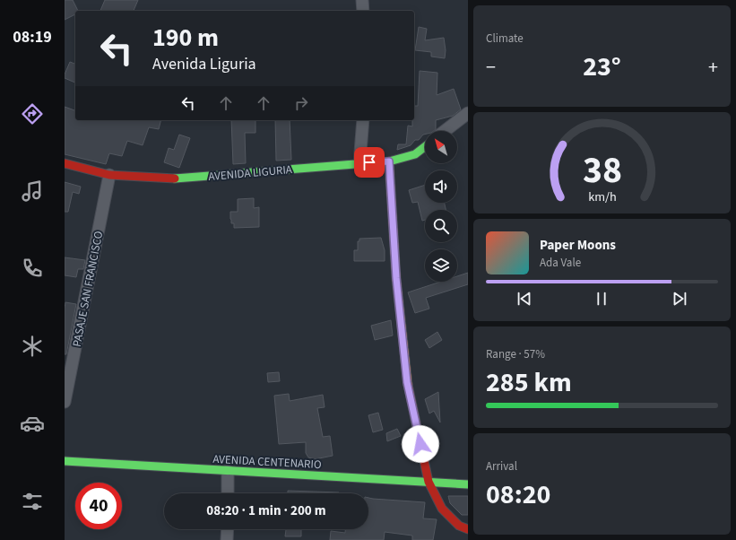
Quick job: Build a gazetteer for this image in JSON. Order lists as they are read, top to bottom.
{
  "streets": {
    "street": ["AVENIDA LIGURIA", "PASAJE SAN FRANCISCO", "AVENIDA CENTENARIO"]
  },
  "crossings": [
    ["AVENIDA LIGURIA", "PASAJE SAN FRANCISCO"]
  ],
  "north": "top left",
  "page": {
    "tabs": "08:19",
    "tile": [
      "Climate",
      ["Range · 57%", "285 km"],
      ["Arrival", "08:20"]
    ],
    "turn": ["190 m", "Avenida Liguria"],
    "heat": ["−", "23°", "+"],
    "song": ["Paper Moons", "Ada Vale"],
    "limit": "40",
    "trip": "08:20 · 1 min · 200 m",
    "gauge": ["38", "km/h"]
  }
}
